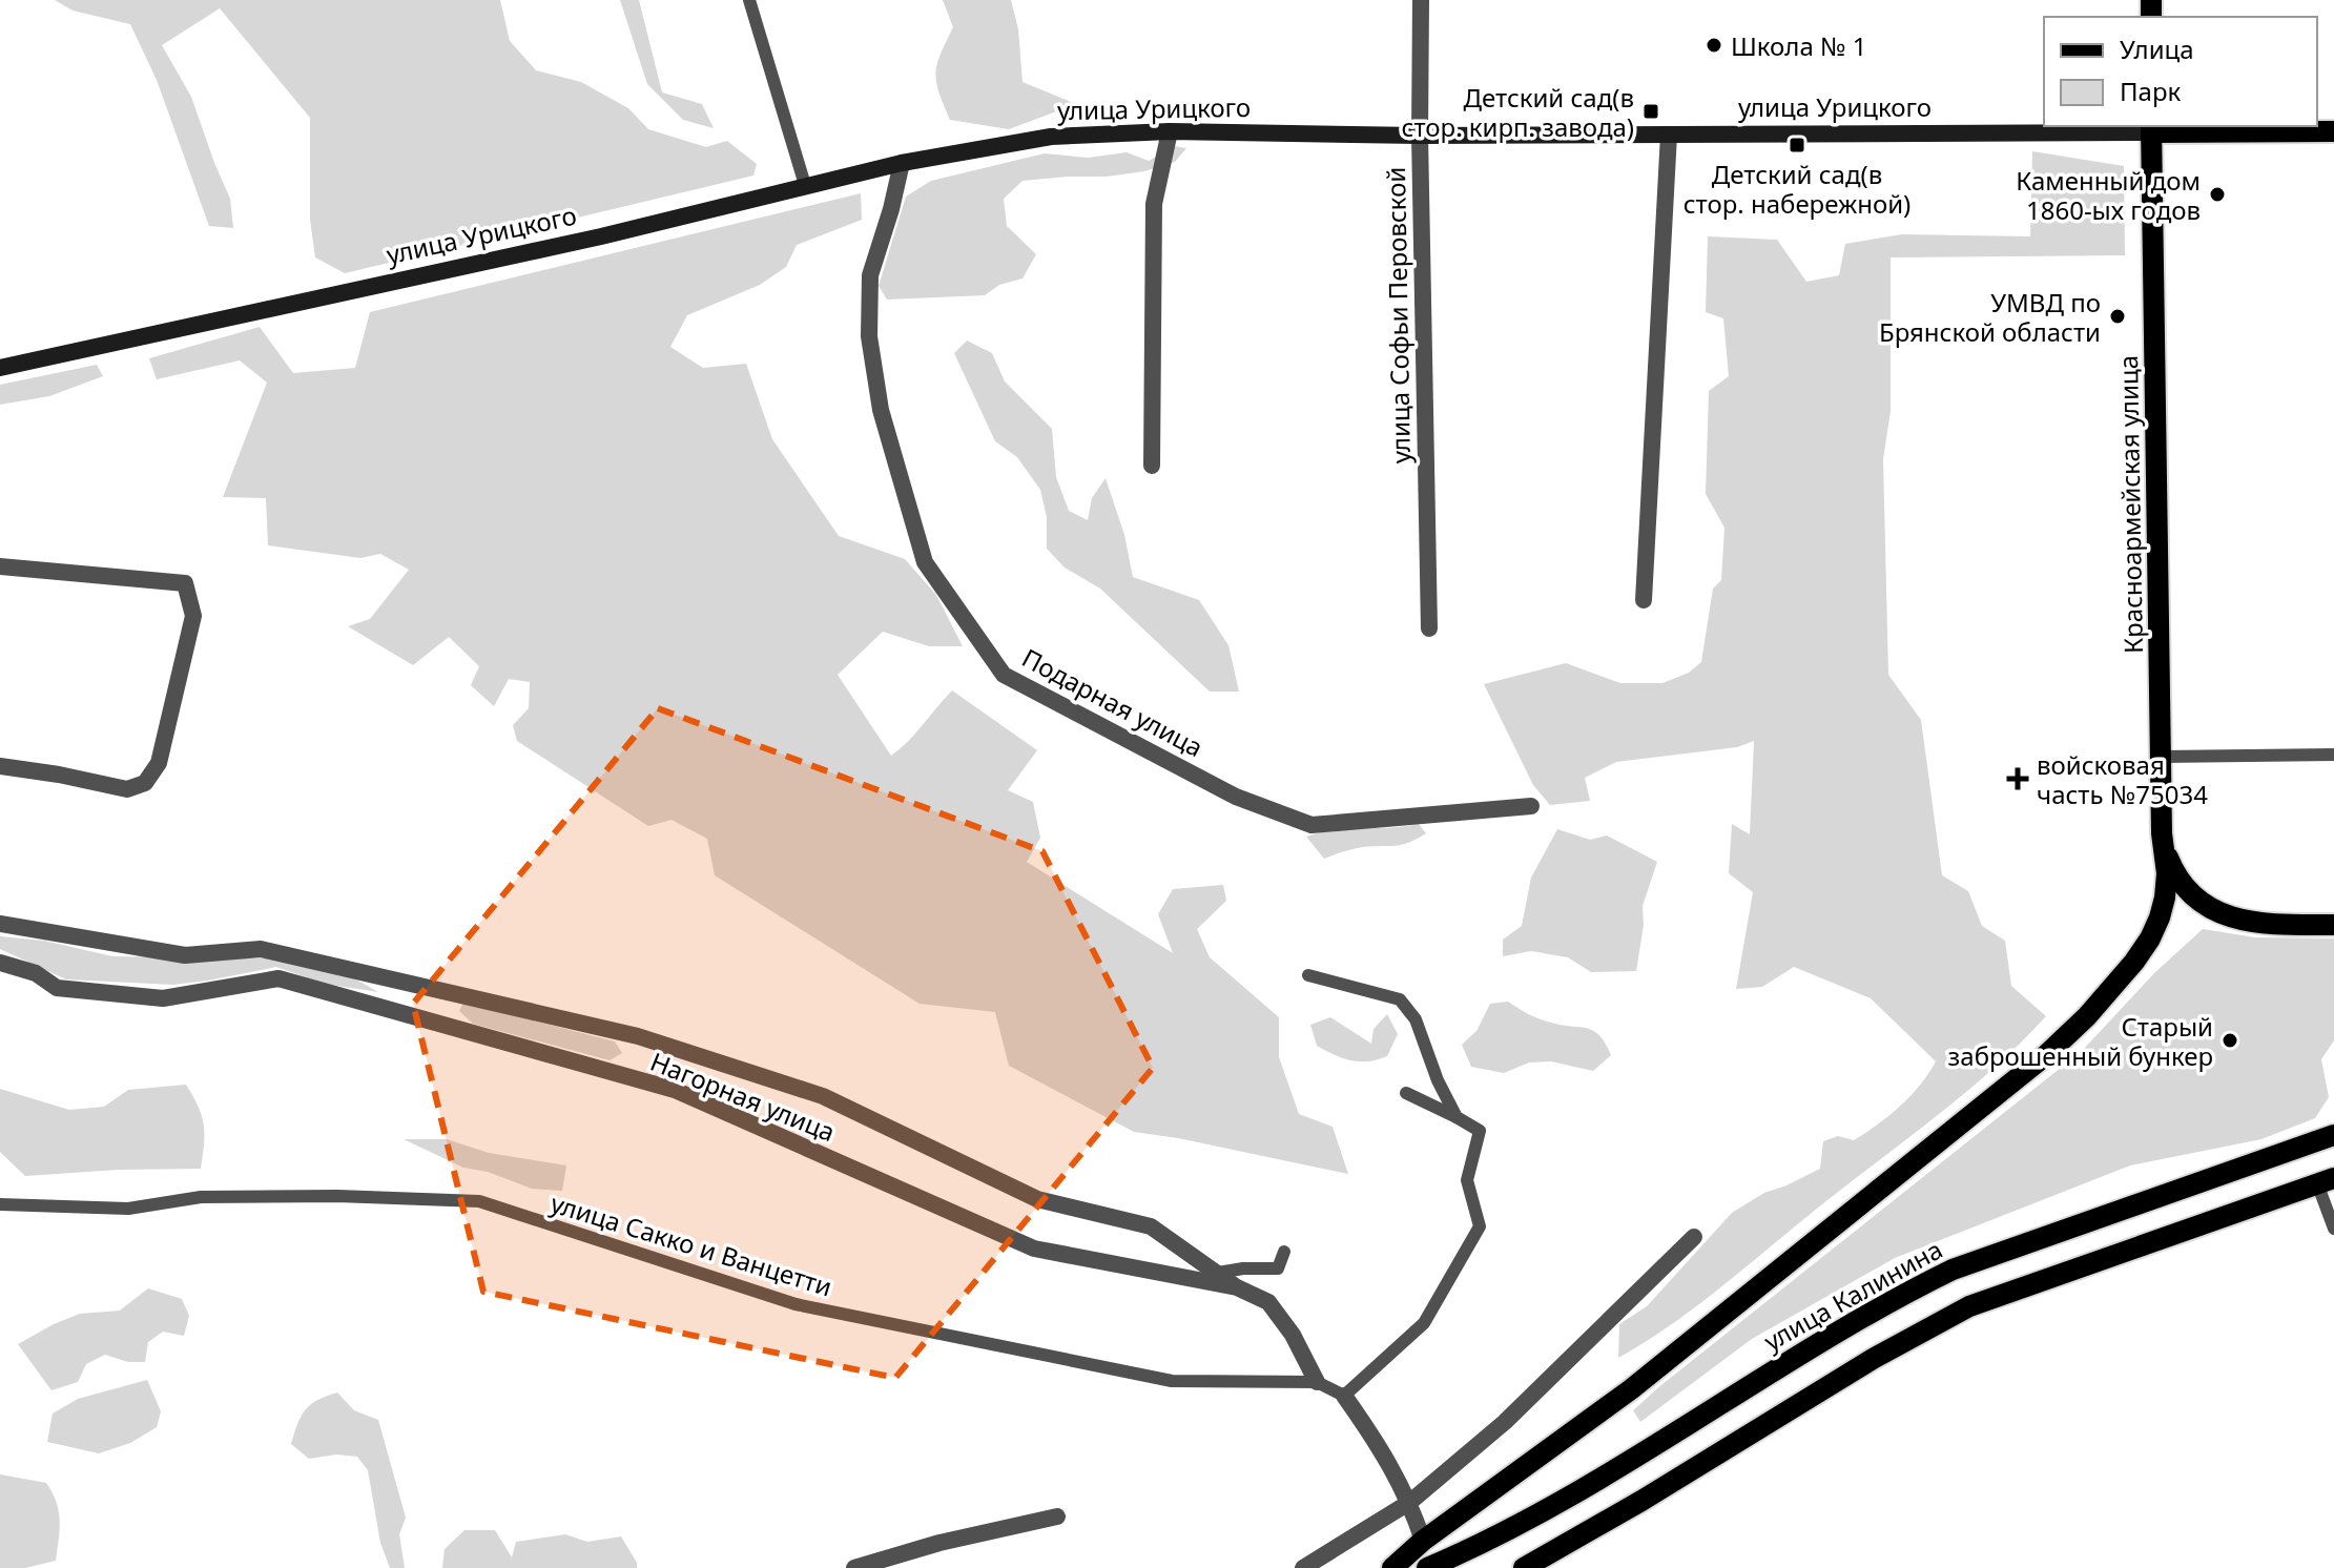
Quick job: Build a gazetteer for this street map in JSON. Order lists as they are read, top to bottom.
{
  "streets": {
    "main road": ["улица Урицкого", "Красноармейская улица", "улица Калинина"],
    "street": ["улица Софьи Перовской", "Подарная улица", "Нагорная улица"],
    "lane": ["улица Сакко и Ванцетти"]
  },
  "crossings": [
    ["улица Урицкого", "улица Софьи Перовской"],
    ["улица Урицкого", "Красноармейская улица"],
    ["улица Урицкого", "Подарная улица"],
    ["Нагорная улица", "улица Сакко и Ванцетти"]
  ],
  "places": {
    "other": [
      "Школа № 1",
      "Каменный дом 1860-ых годов",
      "УМВД по Брянской области",
      "Старый заброшенный бункер"
    ],
    "transit": ["Детский сад(в стор. кирп. завода)", "Детский сад(в стор. набережной)"],
    "health": ["войсковая часть №75034"]
  },
  "legend": ["Улица", "Парк"]
}
